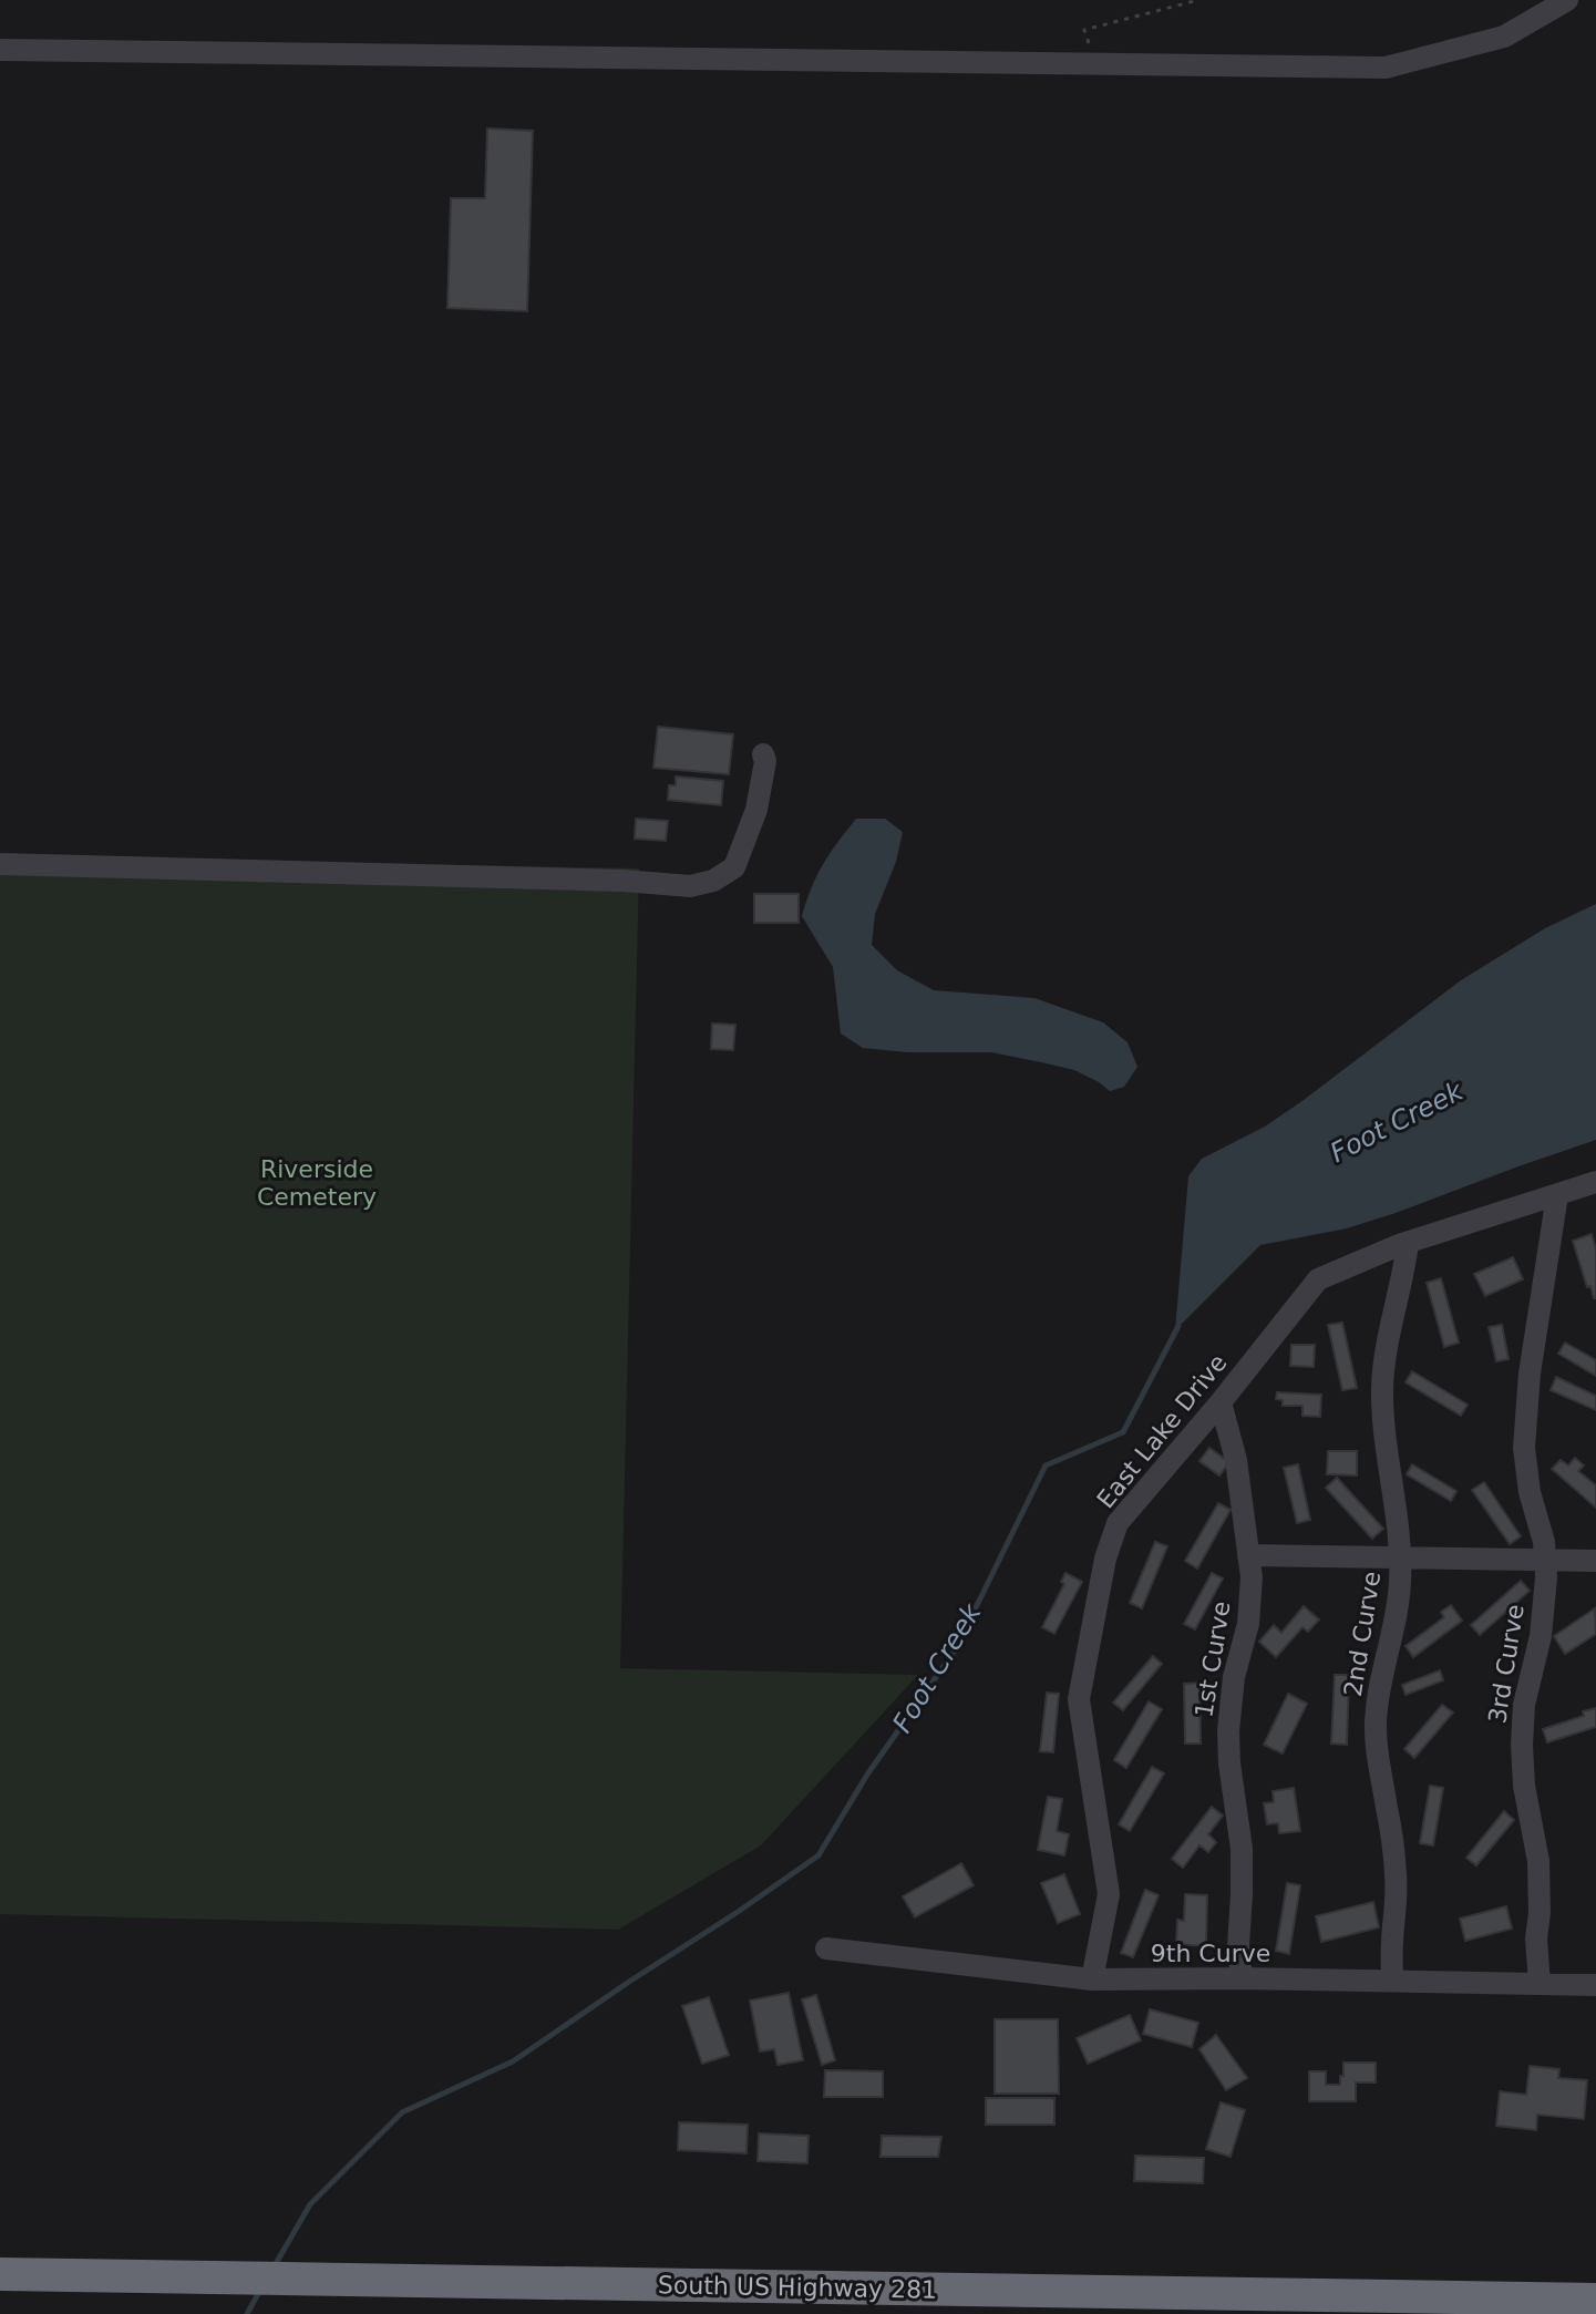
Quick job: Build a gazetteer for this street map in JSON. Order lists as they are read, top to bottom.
{
  "streets": {
    "highway": ["South US Highway 281"],
    "street": [
      "East Lake Drive",
      "2nd Curve",
      "1st Curve",
      "3rd Curve",
      "9th Curve"
    ]
  },
  "crossings": [
    ["East Lake Drive", "2nd Curve"],
    ["East Lake Drive", "1st Curve"],
    ["East Lake Drive", "3rd Curve"],
    ["East Lake Drive", "9th Curve"],
    ["2nd Curve", "9th Curve"],
    ["1st Curve", "9th Curve"],
    ["3rd Curve", "9th Curve"]
  ],
  "water": ["Foot Creek"],
  "parks": ["Riverside Cemetery"]
}
